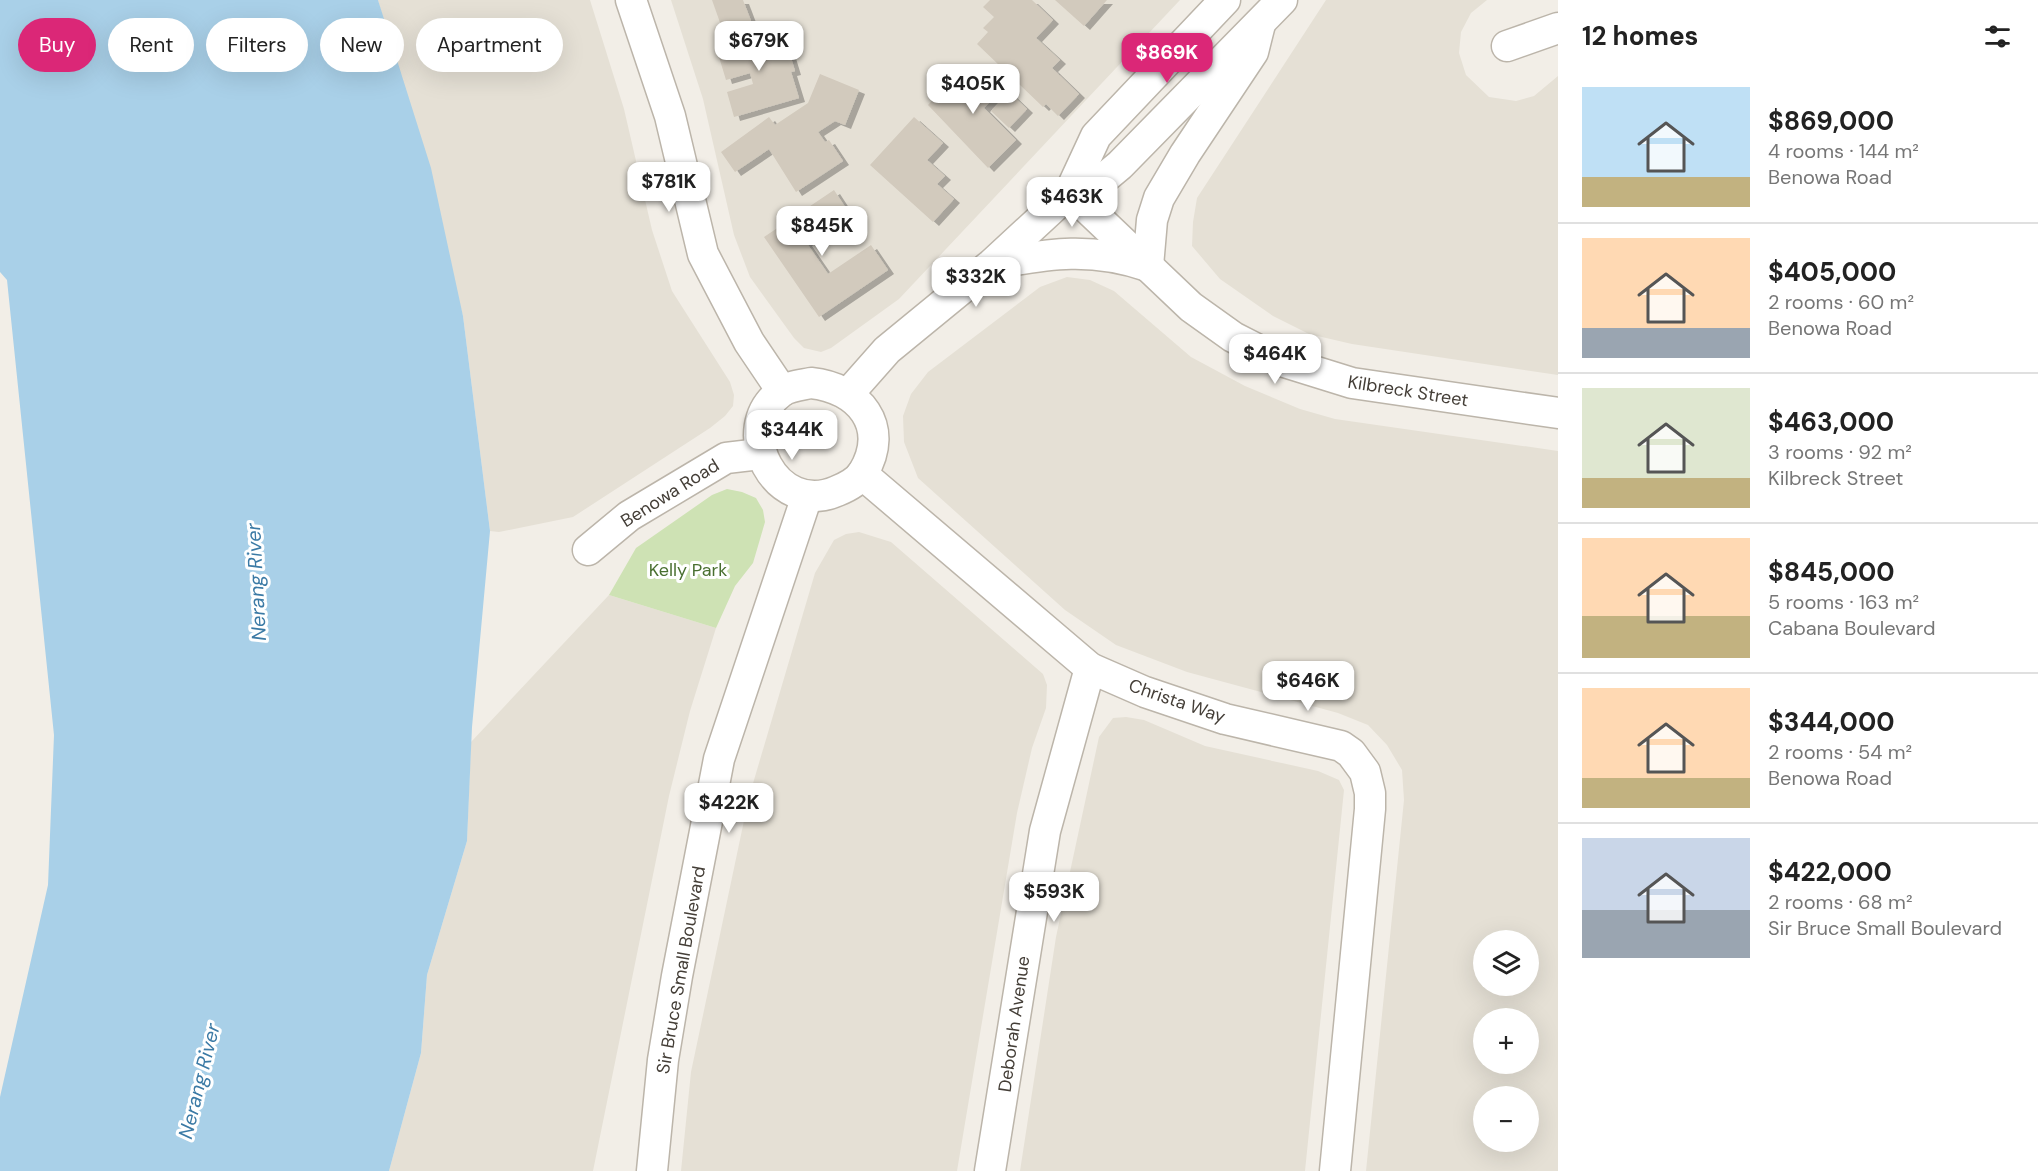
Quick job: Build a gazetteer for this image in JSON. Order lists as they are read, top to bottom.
{
  "streets": {
    "street": [
      "Kilbreck Street",
      "Benowa Road",
      "Christa Way",
      "Sir Bruce Small Boulevard",
      "Deborah Avenue"
    ]
  },
  "crossings": [
    ["Benowa Road", "Christa Way"],
    ["Benowa Road", "Sir Bruce Small Boulevard"],
    ["Christa Way", "Sir Bruce Small Boulevard"],
    ["Christa Way", "Deborah Avenue"]
  ],
  "water": ["Nerang River"],
  "parks": ["Kelly Park"],
  "page": {
    "heading": "12 homes",
    "chip": [
      "Buy",
      "Rent",
      "Filters",
      "New",
      "Apartment"
    ],
    "price": [
      "$679K",
      "$869K",
      "$405K",
      "$781K",
      "$463K",
      "$845K",
      "$332K",
      "$464K",
      "$344K",
      "$646K",
      "$422K",
      "$593K"
    ],
    "list": [
      {
        "name": "$869,000",
        "note": "4 rooms · 144 m² · Benowa Road"
      },
      {
        "name": "$405,000",
        "note": "2 rooms · 60 m² · Benowa Road"
      },
      {
        "name": "$463,000",
        "note": "3 rooms · 92 m² · Kilbreck Street"
      },
      {
        "name": "$845,000",
        "note": "5 rooms · 163 m² · Cabana Boulevard"
      },
      {
        "name": "$344,000",
        "note": "2 rooms · 54 m² · Benowa Road"
      },
      {
        "name": "$422,000",
        "note": "2 rooms · 68 m² · Sir Bruce Small Boulevard"
      }
    ],
    "map_buttons": ["+", "−"]
  }
}
